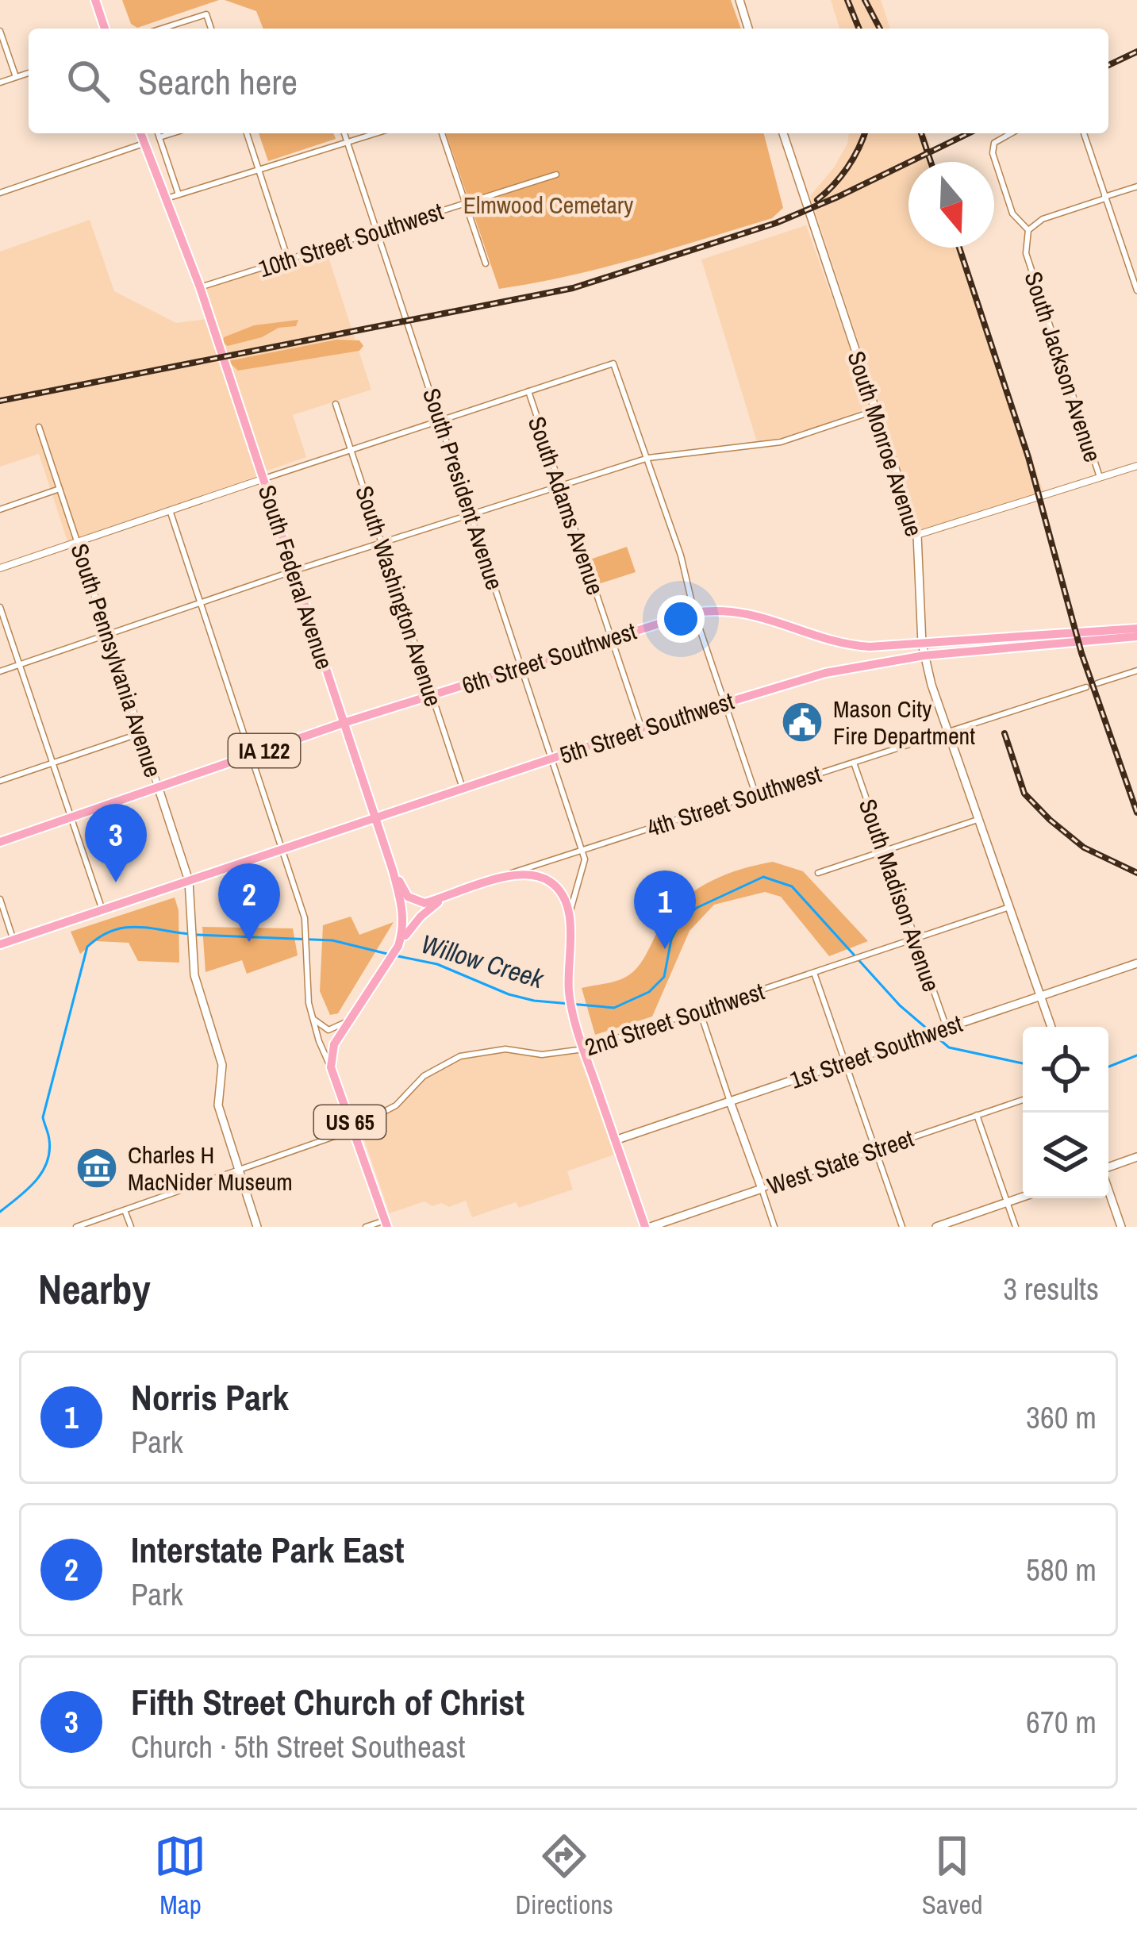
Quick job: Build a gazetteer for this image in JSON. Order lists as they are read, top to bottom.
{
  "streets": {
    "main road": [
      "South Monroe Avenue",
      "South Federal Avenue",
      "6th Street Southwest",
      "South Pennsylvania Avenue",
      "5th Street Southwest",
      "IA 122",
      "1st Street Southwest",
      "US 65",
      "West State Street"
    ],
    "street": [
      "10th Street Southwest",
      "South Jackson Avenue",
      "South President Avenue",
      "South Adams Avenue",
      "South Washington Avenue",
      "4th Street Southwest",
      "South Madison Avenue",
      "2nd Street Southwest"
    ]
  },
  "crossings": [
    ["10th Street Southwest", "South President Avenue"],
    ["10th Street Southwest", "South Federal Avenue"],
    ["South Monroe Avenue", "6th Street Southwest"],
    ["South Monroe Avenue", "5th Street Southwest"],
    ["South Monroe Avenue", "4th Street Southwest"],
    ["South Monroe Avenue", "2nd Street Southwest"],
    ["South Monroe Avenue", "1st Street Southwest"],
    ["South President Avenue", "6th Street Southwest"],
    ["South President Avenue", "5th Street Southwest"],
    ["South President Avenue", "4th Street Southwest"],
    ["South Adams Avenue", "6th Street Southwest"],
    ["South Adams Avenue", "5th Street Southwest"],
    ["South Federal Avenue", "6th Street Southwest"],
    ["South Federal Avenue", "5th Street Southwest"],
    ["South Federal Avenue", "IA 122"],
    ["South Washington Avenue", "6th Street Southwest"],
    ["South Washington Avenue", "5th Street Southwest"],
    ["6th Street Southwest", "IA 122"],
    ["South Pennsylvania Avenue", "5th Street Southwest"],
    ["South Pennsylvania Avenue", "IA 122"],
    ["South Pennsylvania Avenue", "2nd Street Southwest"],
    ["4th Street Southwest", "South Madison Avenue"],
    ["South Madison Avenue", "2nd Street Southwest"],
    ["South Madison Avenue", "1st Street Southwest"],
    ["2nd Street Southwest", "US 65"]
  ],
  "water": ["Willow Creek"],
  "parks": ["Elmwood Cemetary"],
  "places": {
    "public building": ["Mason City Fire Department"],
    "museum": ["Charles H MacNider Museum"]
  },
  "north": "bottom",
  "page": {
    "search": "Search here",
    "pins": ["3", "2", "1"],
    "heading": ["Nearby", "3 results"],
    "list": [
      {
        "mark": "1",
        "name": "Norris Park",
        "note": "Park",
        "value": "360 m"
      },
      {
        "mark": "2",
        "name": "Interstate Park East",
        "note": "Park",
        "value": "580 m"
      },
      {
        "mark": "3",
        "name": "Fifth Street Church of Christ",
        "note": "Church · 5th Street Southeast",
        "value": "670 m"
      }
    ],
    "nav": ["Map", "Directions", "Saved"]
  }
}
